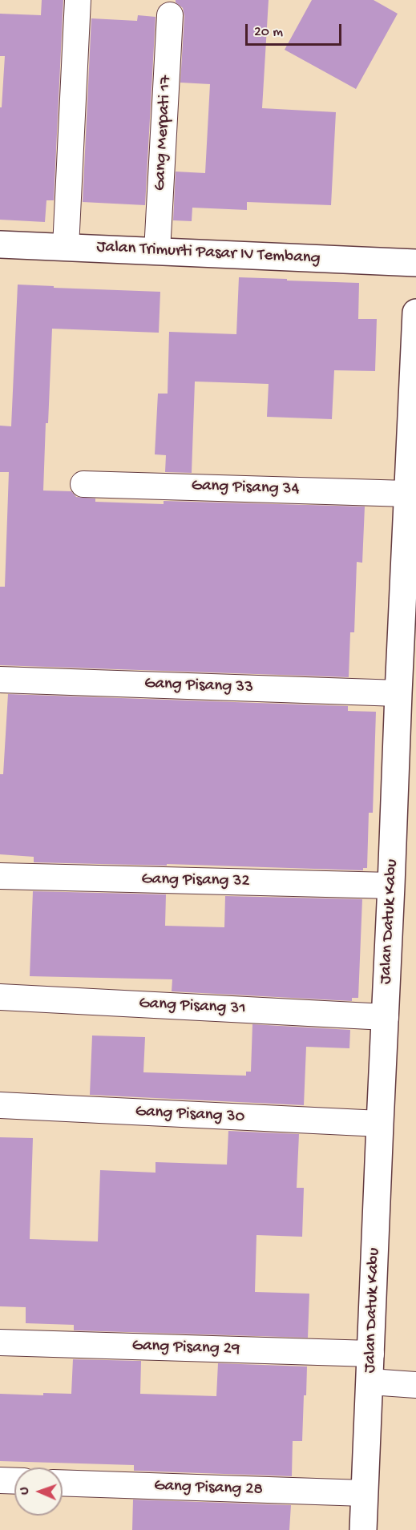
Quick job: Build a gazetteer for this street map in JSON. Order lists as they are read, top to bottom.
{
  "streets": {
    "street": [
      "Gang Merpati 17",
      "Jalan Trimurti Pasar IV Tembang",
      "Gang Pisang 34",
      "Gang Pisang 33",
      "Gang Pisang 32",
      "Jalan Datuk Kabu",
      "Gang Pisang 31",
      "Gang Pisang 30",
      "Gang Pisang 29",
      "Gang Pisang 28"
    ]
  },
  "crossings": [
    ["Gang Merpati 17", "Jalan Trimurti Pasar IV Tembang"],
    ["Gang Pisang 34", "Jalan Datuk Kabu"],
    ["Gang Pisang 33", "Jalan Datuk Kabu"],
    ["Gang Pisang 32", "Jalan Datuk Kabu"],
    ["Jalan Datuk Kabu", "Gang Pisang 31"],
    ["Jalan Datuk Kabu", "Gang Pisang 30"],
    ["Jalan Datuk Kabu", "Gang Pisang 29"],
    ["Jalan Datuk Kabu", "Gang Pisang 28"]
  ],
  "scale_bar": "20 m",
  "north": "left"
}
